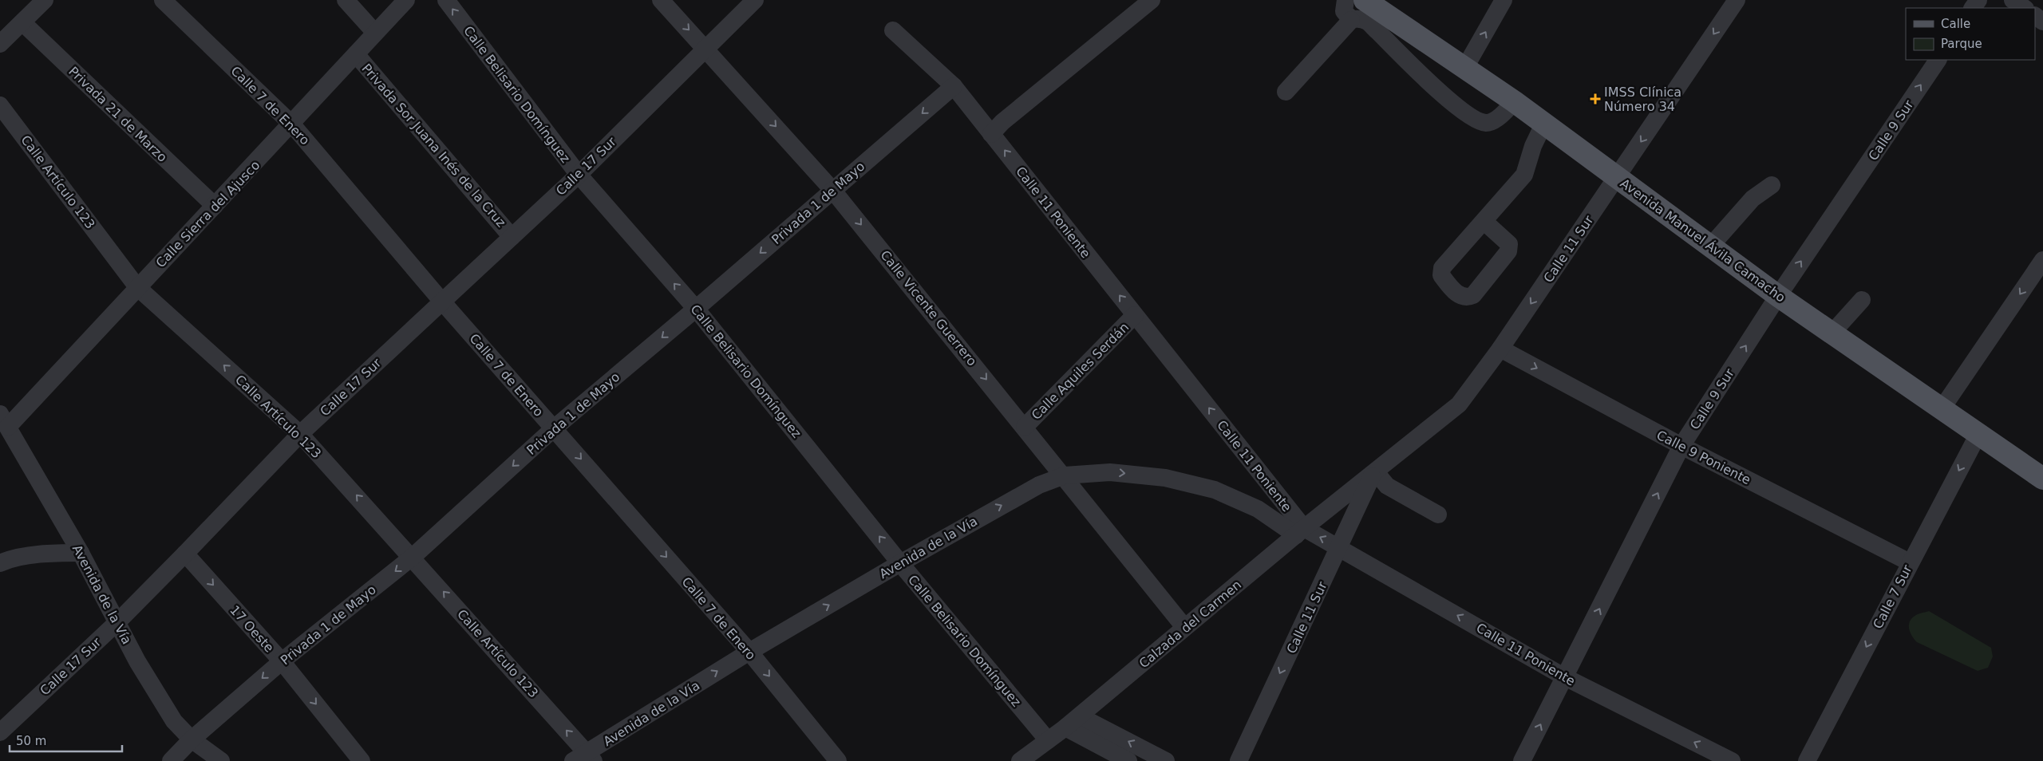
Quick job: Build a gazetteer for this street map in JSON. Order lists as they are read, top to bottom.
{
  "streets": {
    "main road": ["Avenida Manuel Ávila Camacho"],
    "street": [
      "Calle Belisario Domínguez",
      "Calle 7 de Enero",
      "Privada 21 de Marzo",
      "Calle 9 Sur",
      "Privada Sor Juana Inés de la Cruz",
      "Calle 17 Sur",
      "Calle Artículo 123",
      "Privada 1 de Mayo",
      "Calle 11 Poniente",
      "Calle Sierra del Ajusco",
      "Calle 11 Sur",
      "Calle Vicente Guerrero",
      "Calle Aquiles Serdán",
      "Calle 9 Poniente",
      "Avenida de la Vía",
      "Calle 7 Sur",
      "Calzada del Carmen",
      "17 Oeste"
    ]
  },
  "crossings": [
    ["Calle Belisario Domínguez", "Calle 17 Sur"],
    ["Calle Belisario Domínguez", "Privada 1 de Mayo"],
    ["Calle Belisario Domínguez", "Avenida de la Vía"],
    ["Calle Belisario Domínguez", "Calzada del Carmen"],
    ["Calle 7 de Enero", "Calle 17 Sur"],
    ["Calle 7 de Enero", "Privada 1 de Mayo"],
    ["Calle 7 de Enero", "Calle Sierra del Ajusco"],
    ["Calle 7 de Enero", "Avenida de la Vía"],
    ["Privada 21 de Marzo", "Calle Sierra del Ajusco"],
    ["Calle 9 Sur", "Calle 11 Poniente"],
    ["Calle 9 Sur", "Avenida Manuel Ávila Camacho"],
    ["Calle 9 Sur", "Calle 9 Poniente"],
    ["Privada Sor Juana Inés de la Cruz", "Calle 17 Sur"],
    ["Privada Sor Juana Inés de la Cruz", "Calle Sierra del Ajusco"],
    ["Calle 17 Sur", "Calle Artículo 123"],
    ["Calle 17 Sur", "Calle Vicente Guerrero"],
    ["Calle 17 Sur", "Avenida de la Vía"],
    ["Calle 17 Sur", "17 Oeste"],
    ["Calle Artículo 123", "Privada 1 de Mayo"],
    ["Calle Artículo 123", "Calle Sierra del Ajusco"],
    ["Calle Artículo 123", "Avenida de la Vía"],
    ["Privada 1 de Mayo", "Calle 11 Poniente"],
    ["Privada 1 de Mayo", "Calle Vicente Guerrero"],
    ["Privada 1 de Mayo", "Avenida de la Vía"],
    ["Privada 1 de Mayo", "17 Oeste"],
    ["Calle 11 Poniente", "Calle 11 Sur"],
    ["Calle 11 Poniente", "Calle Aquiles Serdán"],
    ["Calle 11 Poniente", "Avenida de la Vía"],
    ["Calle 11 Poniente", "Calzada del Carmen"],
    ["Calle Sierra del Ajusco", "Avenida de la Vía"],
    ["Avenida Manuel Ávila Camacho", "Calle 11 Sur"],
    ["Avenida Manuel Ávila Camacho", "Calle 7 Sur"],
    ["Calle 11 Sur", "Calle 9 Poniente"],
    ["Calle 11 Sur", "Calzada del Carmen"],
    ["Calle Vicente Guerrero", "Calle Aquiles Serdán"],
    ["Calle Vicente Guerrero", "Avenida de la Vía"],
    ["Calle Vicente Guerrero", "Calzada del Carmen"],
    ["Calle 9 Poniente", "Calle 7 Sur"],
    ["Avenida de la Vía", "Calzada del Carmen"]
  ],
  "one_way": [
    "Calle Belisario Domínguez",
    "Calle 7 de Enero",
    "Calle 9 Sur",
    "Calle Artículo 123",
    "Privada 1 de Mayo",
    "Calle 11 Poniente",
    "Calle Vicente Guerrero",
    "Calle 9 Poniente",
    "Avenida de la Vía",
    "Calle 7 Sur",
    "17 Oeste"
  ],
  "places": {
    "health": ["IMSS Clínica Número 34"]
  },
  "legend": ["Calle", "Parque"],
  "scale_bar": "50 m"
}
